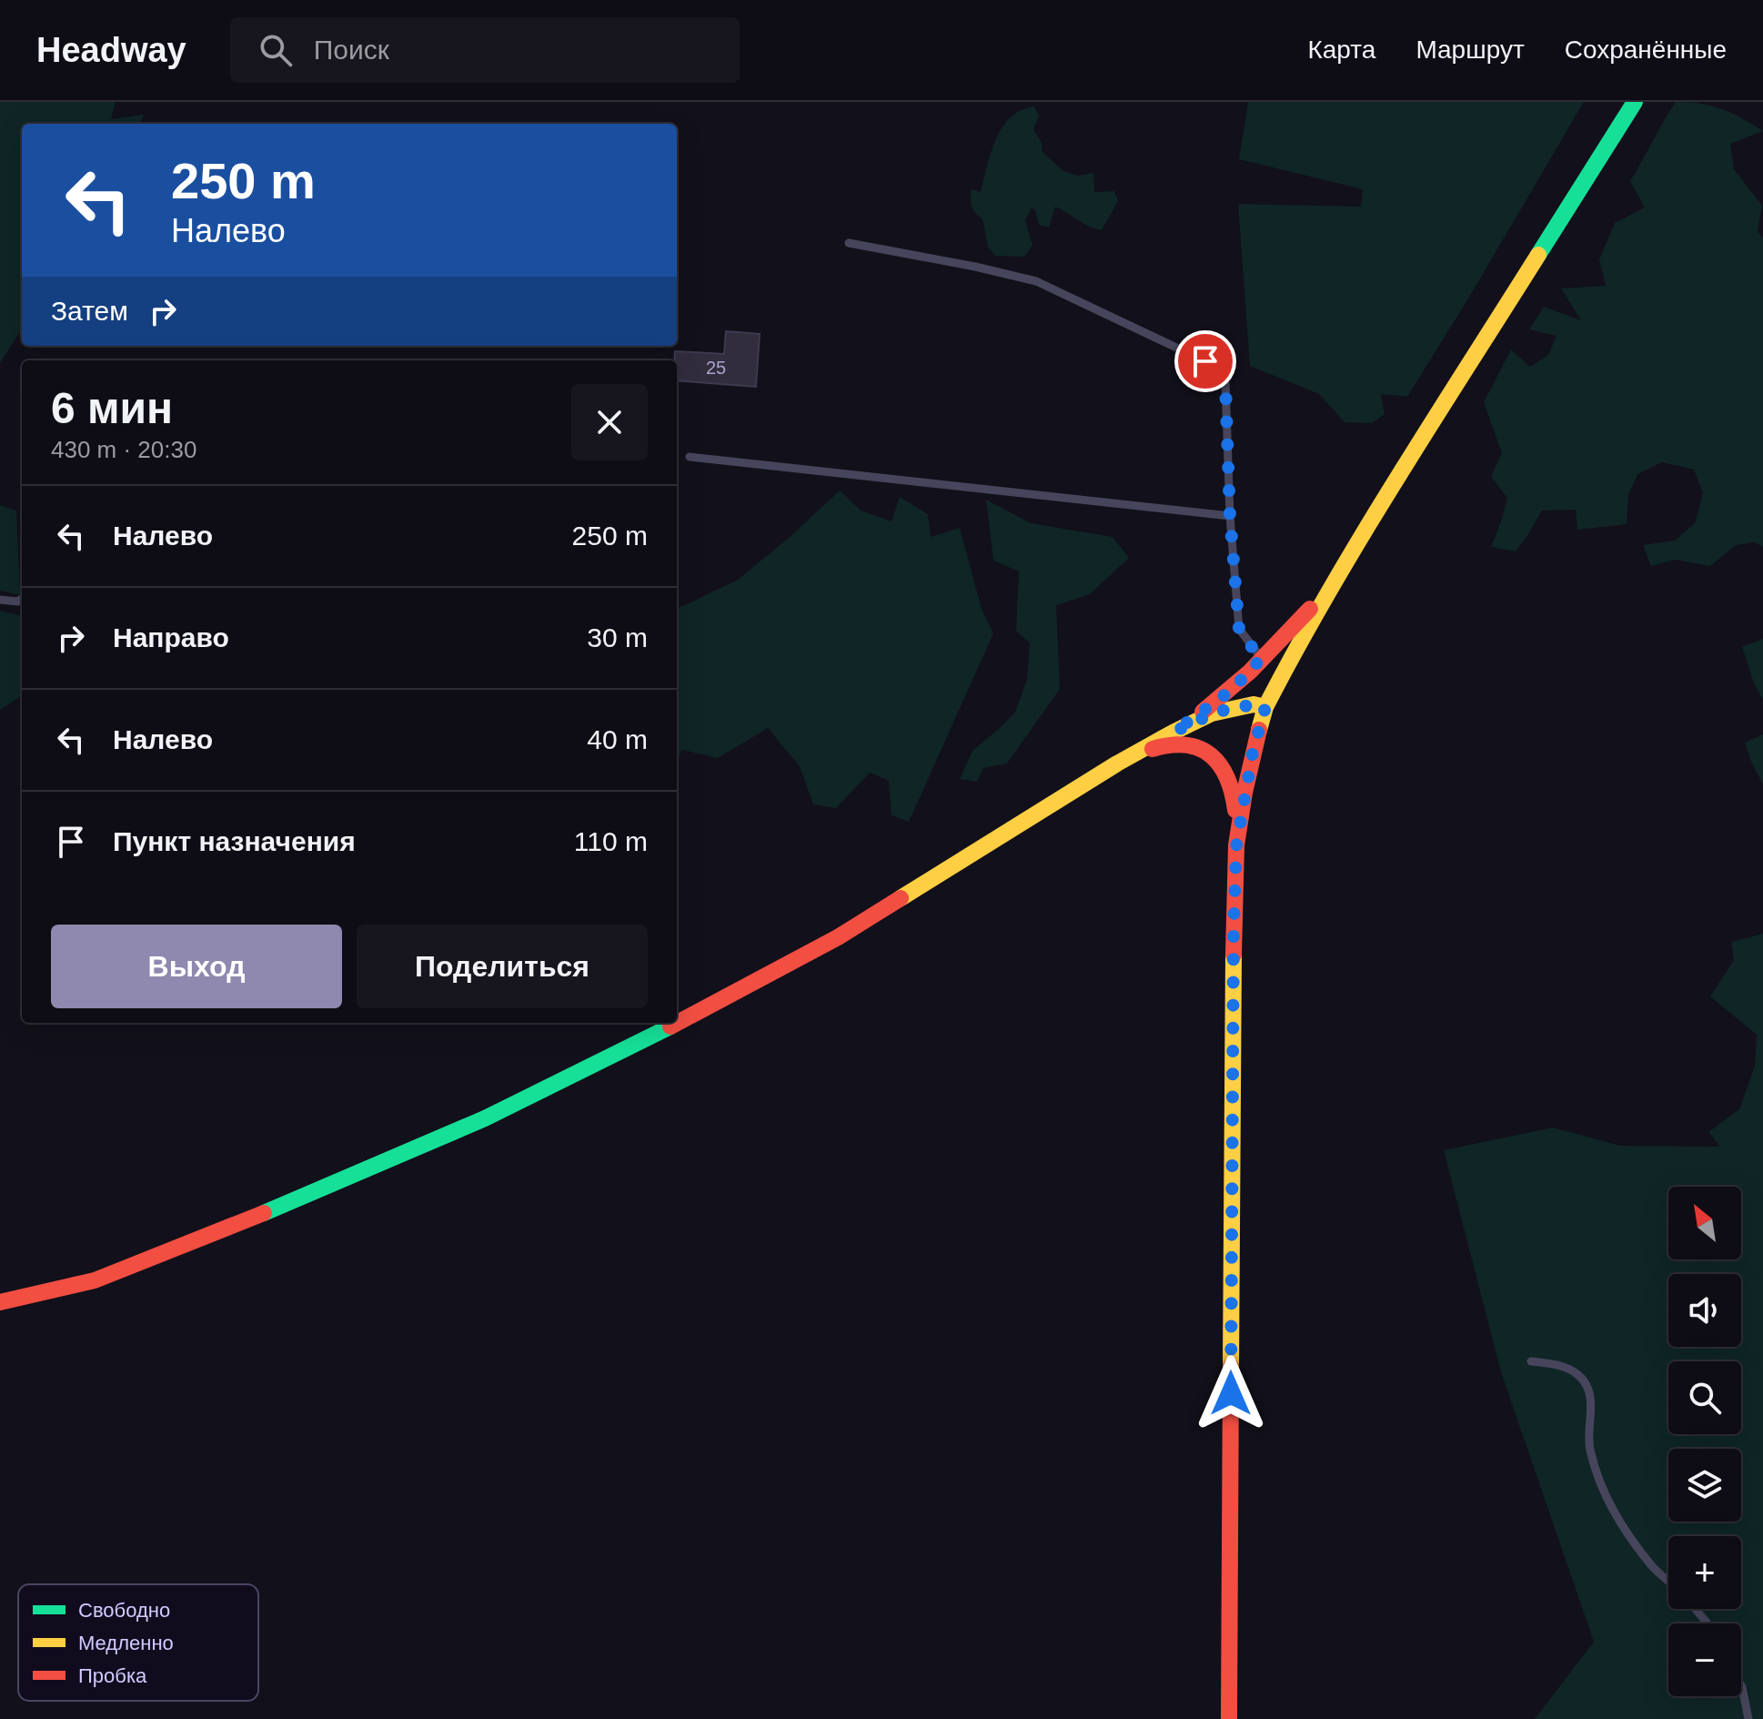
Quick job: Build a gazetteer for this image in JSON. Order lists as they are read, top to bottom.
{
  "house_numbers": ["25"],
  "legend": ["Свободно", "Медленно", "Пробка"],
  "north": "top left",
  "page": {
    "header": "Headway",
    "search": "Поиск",
    "nav": ["Карта", "Маршрут", "Сохранённые"],
    "turn": ["250 m", "Налево"],
    "then": "Затем",
    "heading": ["6 мин", "430 m · 20:30"],
    "list": [
      {
        "name": "Налево",
        "value": "250 m"
      },
      {
        "name": "Направо",
        "value": "30 m"
      },
      {
        "name": "Налево",
        "value": "40 m"
      },
      {
        "name": "Пункт назначения",
        "value": "110 m"
      }
    ],
    "buttons": ["Выход", "Поделиться"],
    "map_buttons": ["+", "−"]
  }
}
